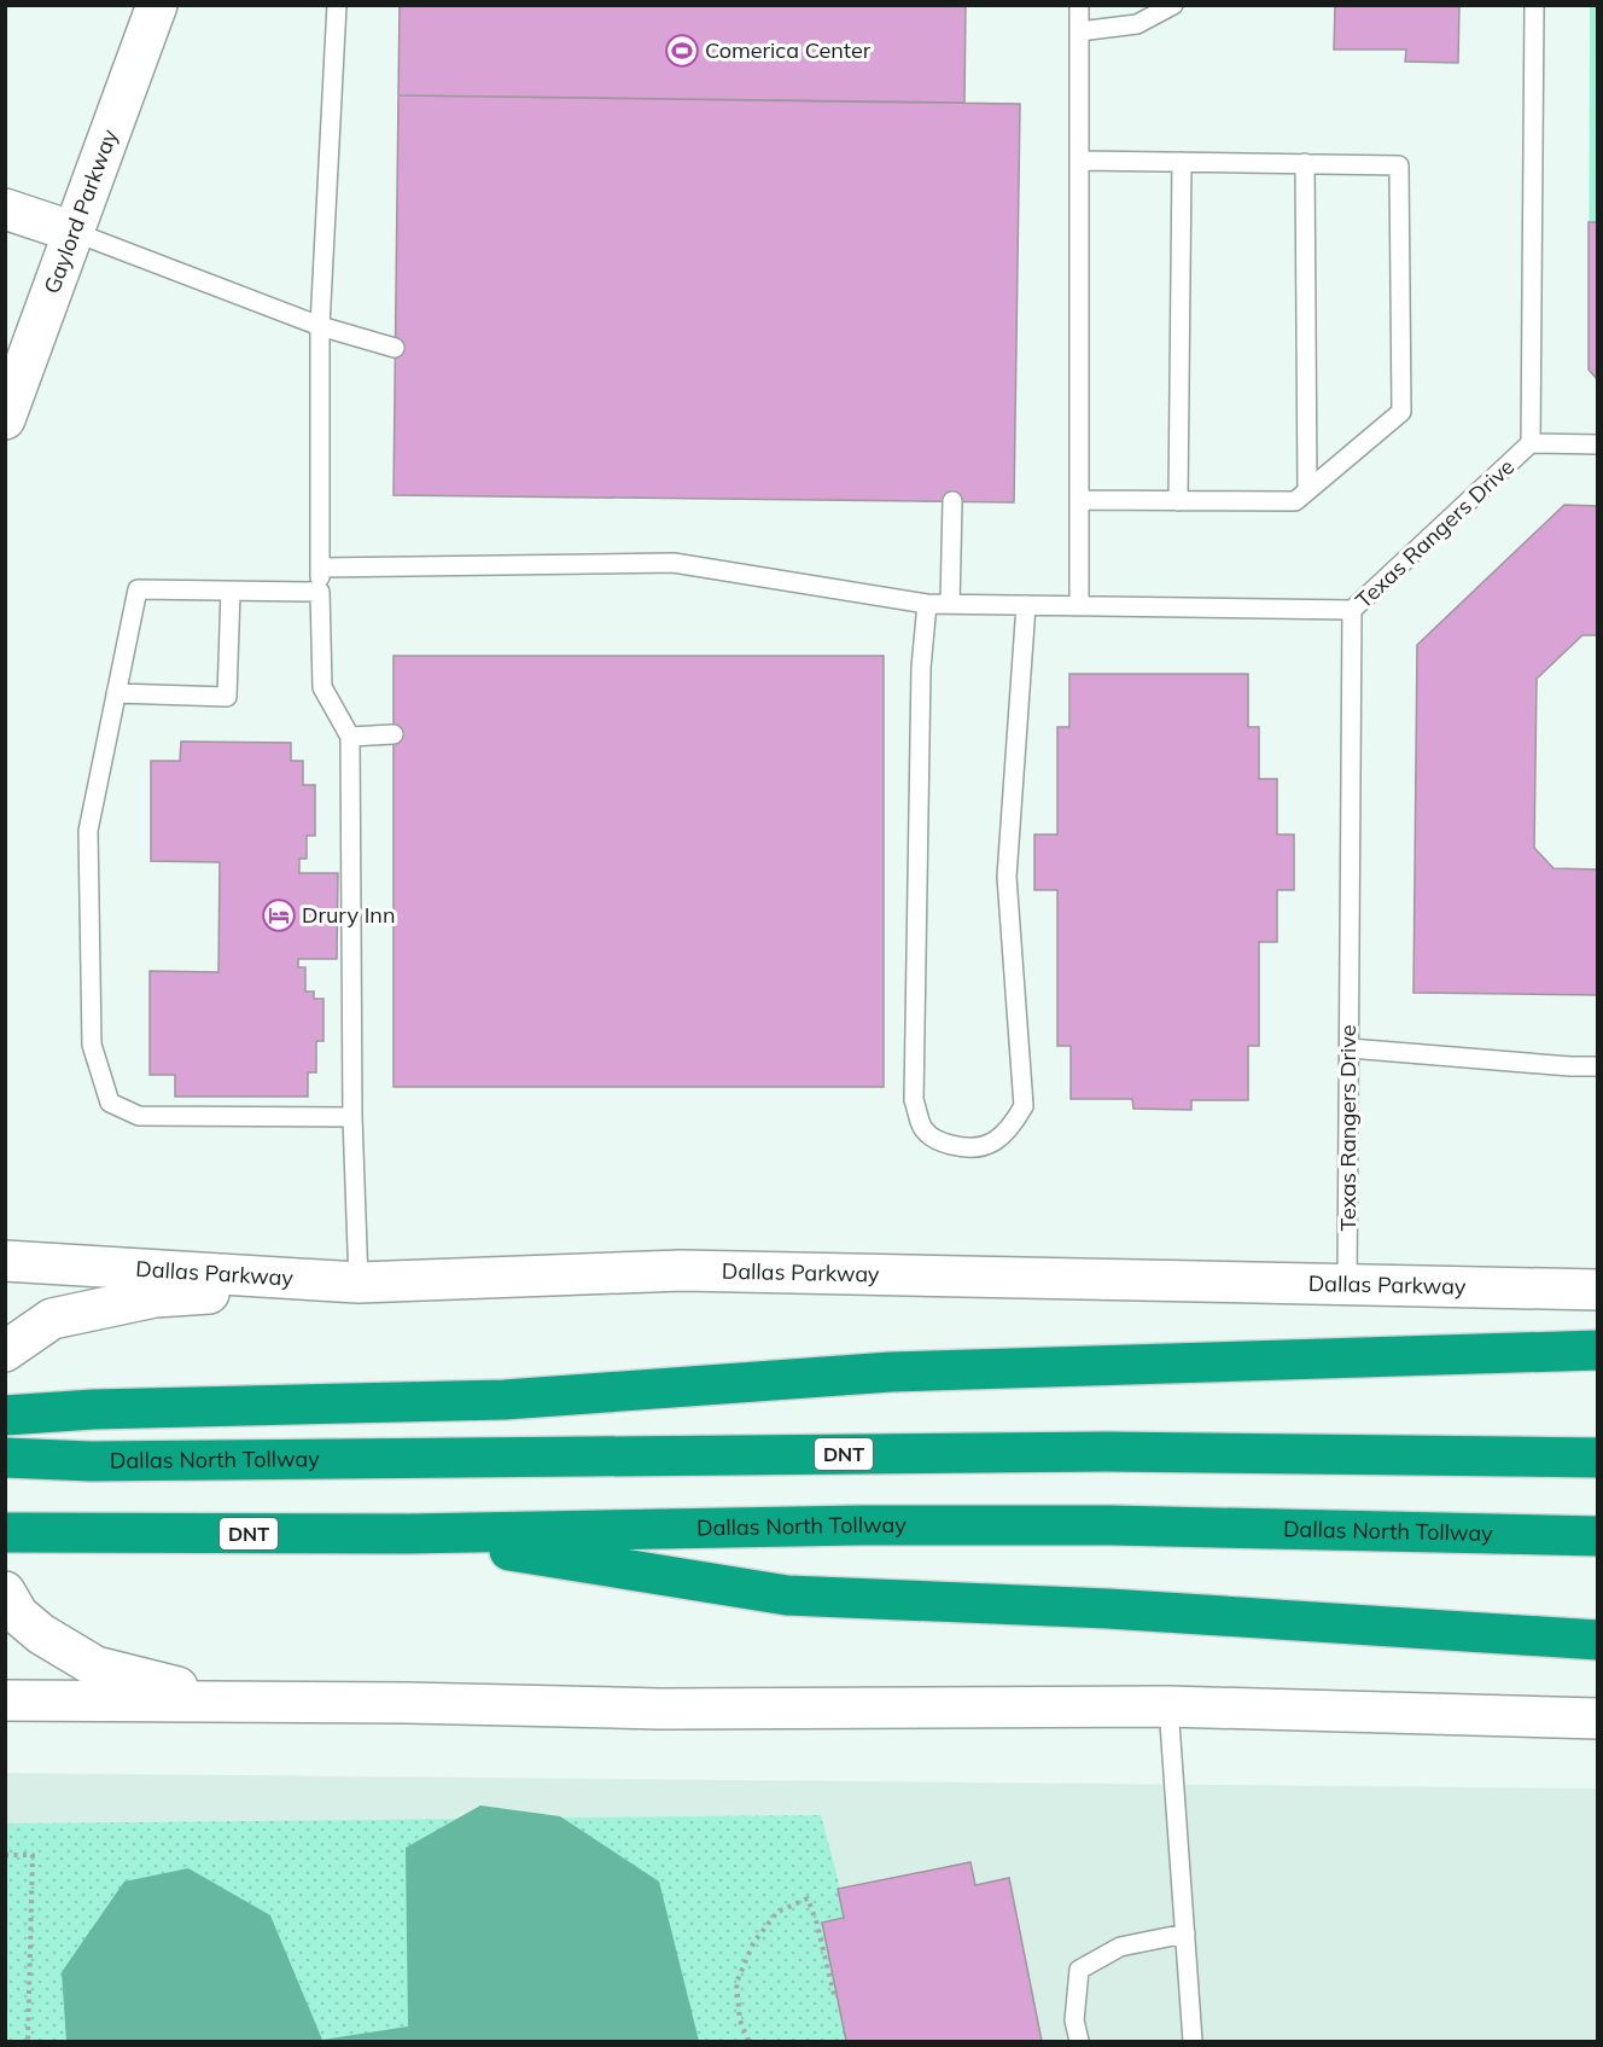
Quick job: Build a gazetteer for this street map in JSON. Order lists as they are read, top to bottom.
{
  "streets": {
    "highway": ["DNT", "Dallas North Tollway"],
    "main road": ["Gaylord Parkway", "Dallas Parkway"],
    "lane": ["Texas Rangers Drive"]
  },
  "crossings": [
    ["Texas Rangers Drive", "Dallas Parkway"]
  ],
  "places": {
    "sports": ["Comerica Center"],
    "hotel": ["Drury Inn"]
  }
}
